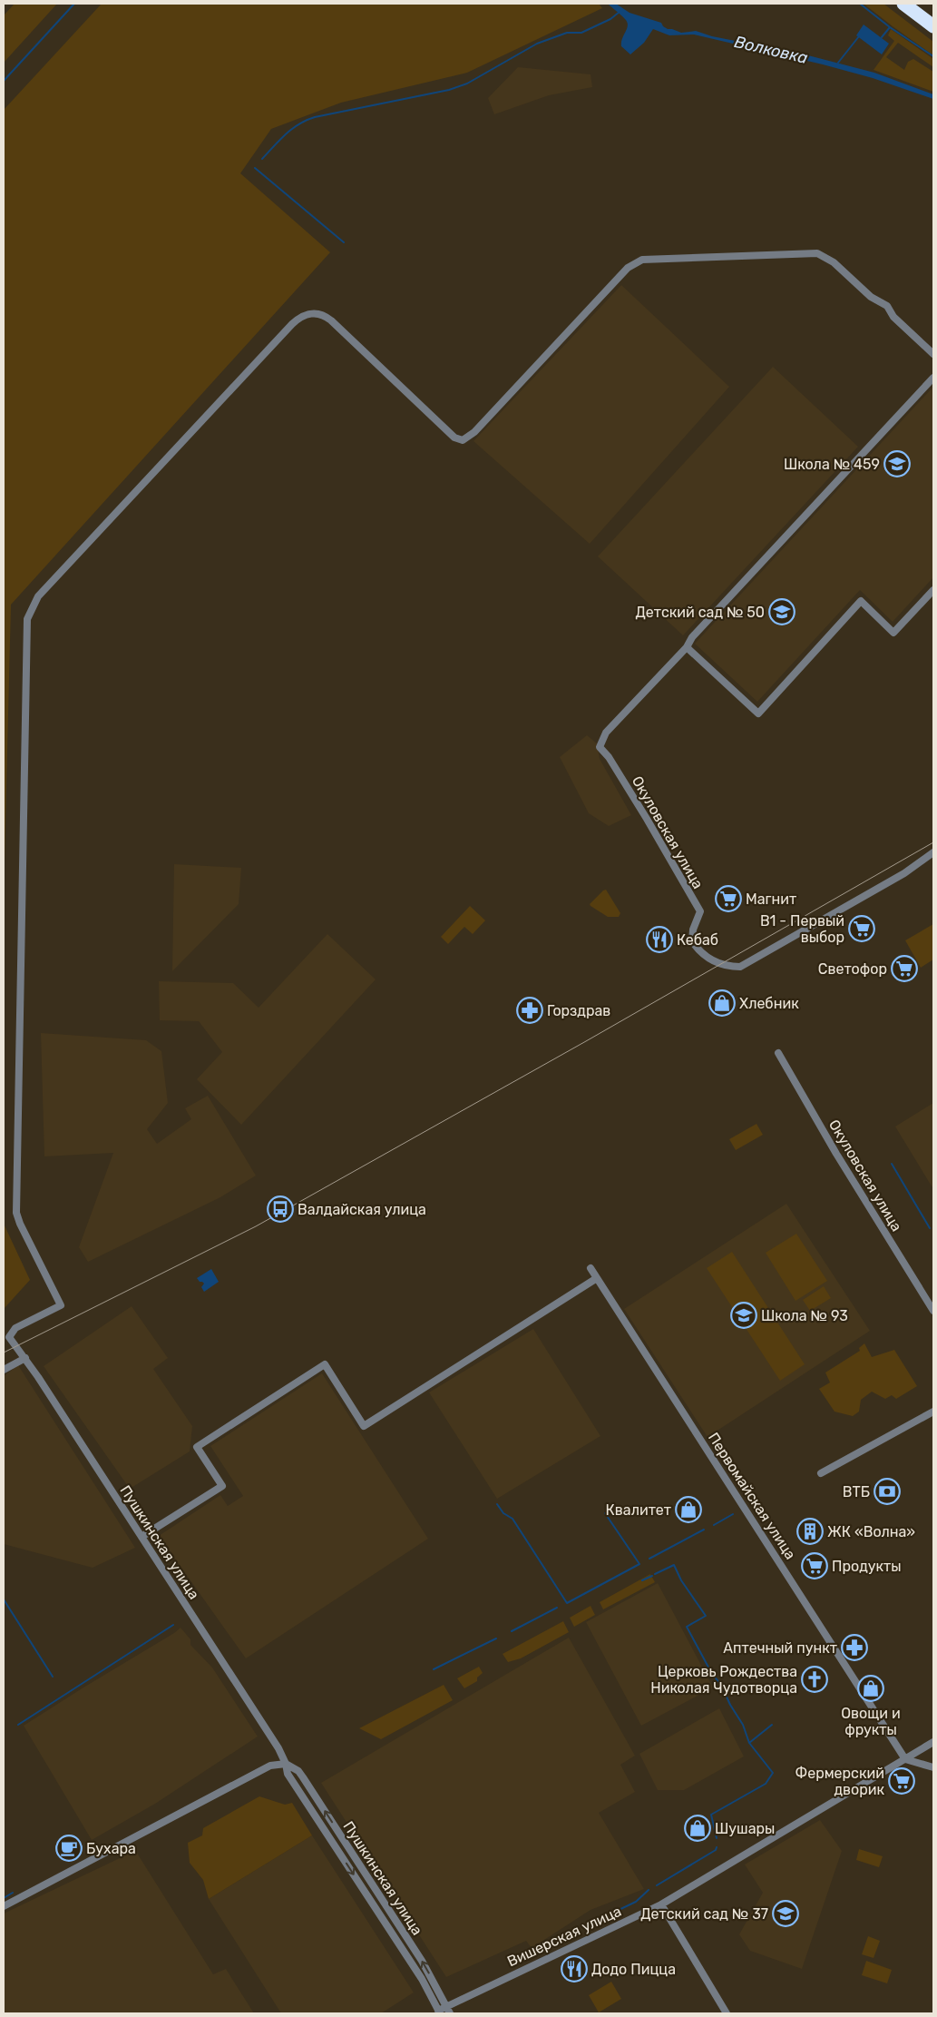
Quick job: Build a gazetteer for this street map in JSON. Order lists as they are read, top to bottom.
{
  "streets": {
    "street": [
      "Окуловская улица",
      "Первомайская улица",
      "Пушкинская улица",
      "Вишерская улица"
    ]
  },
  "crossings": [
    ["Первомайская улица", "Вишерская улица"],
    ["Пушкинская улица", "Вишерская улица"]
  ],
  "water": ["Волковка"],
  "places": {
    "school or university": [
      "Школа № 459",
      "Детский сад № 50",
      "Школа № 93",
      "Детский сад № 37"
    ],
    "supermarket": [
      "Магнит",
      "В1 - Первый выбор",
      "Светофор",
      "Продукты",
      "Фермерский дворик"
    ],
    "restaurant": ["Кебаб", "Додо Пицца"],
    "shop": [
      "Хлебник",
      "Квалитет",
      "Овощи и фрукты",
      "Шушары"
    ],
    "pharmacy": ["Горздрав", "Аптечный пункт"],
    "bus stop": ["Валдайская улица"],
    "bank": ["ВТБ"],
    "building": ["ЖК «Волна»"],
    "church": ["Церковь Рождества Николая Чудотворца"],
    "cafe": ["Бухара"]
  }
}
